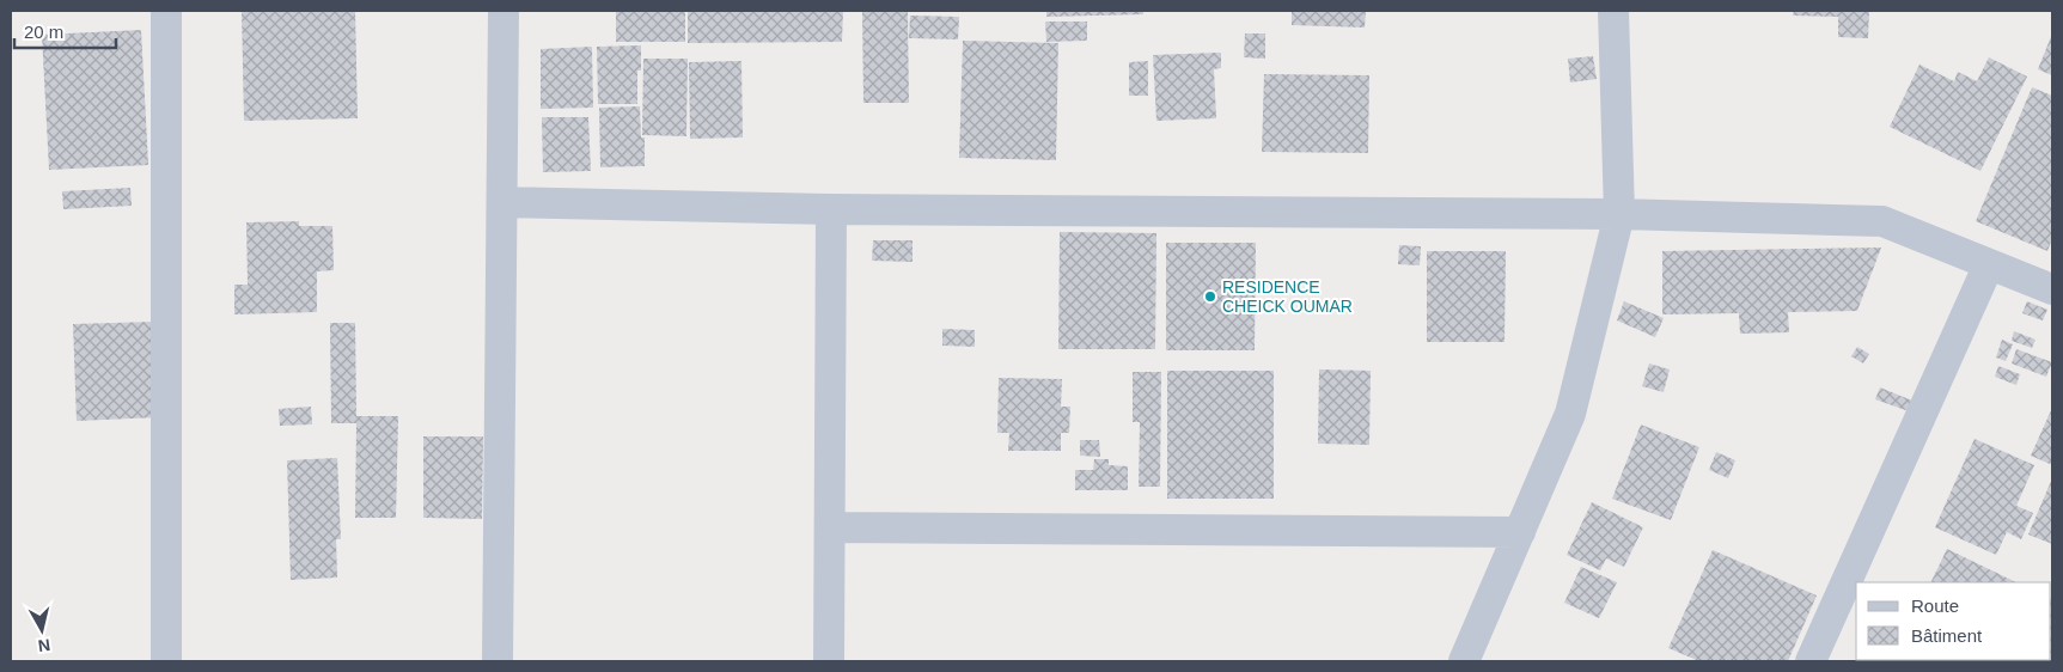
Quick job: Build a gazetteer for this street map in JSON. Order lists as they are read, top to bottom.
{
  "places": ["RESIDENCE CHEICK OUMAR"],
  "legend": ["Route", "Bâtiment"],
  "scale_bar": "20 m",
  "north": "bottom"
}
